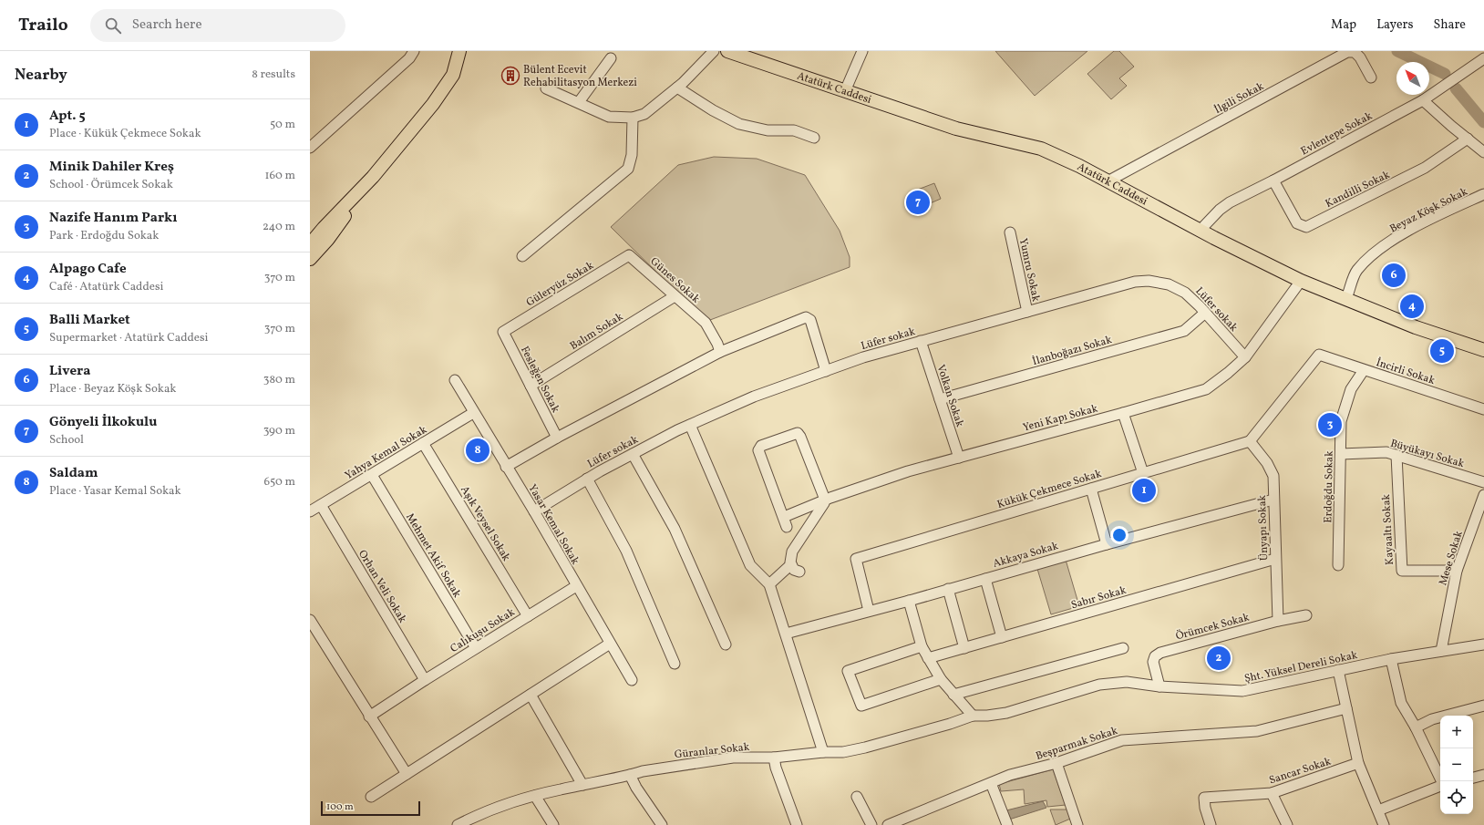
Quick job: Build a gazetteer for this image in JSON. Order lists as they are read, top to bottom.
{
  "streets": {
    "main road": ["Atatürk Caddesi"],
    "street": [
      "İlgili Sokak",
      "Evlentepe Sokak",
      "Kandilli Sokak",
      "Beyaz Köşk Sokak",
      "Yumru Sokak",
      "Günes Sokak",
      "Güleryüz Sokak",
      "Lüfer sokak",
      "Balım Sokak",
      "İlanboğazı Sokak",
      "İncirli Sokak",
      "Fesleğen Sokak",
      "Volkan Sokak",
      "Yeni Kapı Sokak",
      "Yahya Kemal Sokak",
      "Büyükayı Sokak",
      "Erdoğdu Sokak",
      "Kükük Çekmece Sokak",
      "Aşık Veysel Sokak",
      "Yasar Kemal Sokak",
      "Ünyapı Sokak",
      "Kayaaltı Sokak",
      "Akkaya Sokak",
      "Mehmet Akif Sokak",
      "Mese Sokak",
      "Orhan Veli Sokak",
      "Sabır Sokak",
      "Örümcek Sokak",
      "Calıkuşu Sokak",
      "Şht. Yüksel Dereli Sokak",
      "Beşparmak Sokak",
      "Güranlar Sokak",
      "Sancar Sokak"
    ]
  },
  "crossings": [
    ["Atatürk Caddesi", "İlgili Sokak"],
    ["Atatürk Caddesi", "Evlentepe Sokak"],
    ["Atatürk Caddesi", "Beyaz Köşk Sokak"],
    ["Atatürk Caddesi", "Yeni Kapı Sokak"],
    ["Evlentepe Sokak", "Kandilli Sokak"],
    ["Yumru Sokak", "Lüfer sokak"],
    ["Günes Sokak", "Güleryüz Sokak"],
    ["Günes Sokak", "Balım Sokak"],
    ["Güleryüz Sokak", "Fesleğen Sokak"],
    ["Lüfer sokak", "İlanboğazı Sokak"],
    ["Lüfer sokak", "Volkan Sokak"],
    ["Lüfer sokak", "Yeni Kapı Sokak"],
    ["Lüfer sokak", "Yasar Kemal Sokak"],
    ["Balım Sokak", "Fesleğen Sokak"],
    ["İlanboğazı Sokak", "Volkan Sokak"],
    ["İncirli Sokak", "Erdoğdu Sokak"],
    ["İncirli Sokak", "Kükük Çekmece Sokak"],
    ["İncirli Sokak", "Ünyapı Sokak"],
    ["Volkan Sokak", "Yeni Kapı Sokak"],
    ["Yahya Kemal Sokak", "Aşık Veysel Sokak"],
    ["Yahya Kemal Sokak", "Yasar Kemal Sokak"],
    ["Yahya Kemal Sokak", "Mehmet Akif Sokak"],
    ["Yahya Kemal Sokak", "Orhan Veli Sokak"],
    ["Büyükayı Sokak", "Erdoğdu Sokak"],
    ["Büyükayı Sokak", "Kayaaltı Sokak"],
    ["Kükük Çekmece Sokak", "Ünyapı Sokak"],
    ["Kükük Çekmece Sokak", "Akkaya Sokak"],
    ["Aşık Veysel Sokak", "Calıkuşu Sokak"],
    ["Yasar Kemal Sokak", "Calıkuşu Sokak"],
    ["Ünyapı Sokak", "Akkaya Sokak"],
    ["Ünyapı Sokak", "Sabır Sokak"],
    ["Ünyapı Sokak", "Örümcek Sokak"],
    ["Kayaaltı Sokak", "Mese Sokak"],
    ["Mehmet Akif Sokak", "Calıkuşu Sokak"],
    ["Mese Sokak", "Şht. Yüksel Dereli Sokak"],
    ["Orhan Veli Sokak", "Calıkuşu Sokak"],
    ["Örümcek Sokak", "Şht. Yüksel Dereli Sokak"],
    ["Şht. Yüksel Dereli Sokak", "Güranlar Sokak"]
  ],
  "places": {
    "building": ["Bülent Ecevit Rehabilitasyon Merkezi"]
  },
  "scale_bar": "100 m",
  "north": "top left",
  "page": {
    "header": "Trailo",
    "search": "Search here",
    "nav": ["Map", "Layers", "Share"],
    "heading": ["Nearby", "8 results"],
    "list": [
      {
        "mark": "1",
        "name": "Apt. 5",
        "note": "Place · Kükük Çekmece Sokak",
        "value": "50 m"
      },
      {
        "mark": "2",
        "name": "Minik Dahiler Kreş",
        "note": "School · Örümcek Sokak",
        "value": "160 m"
      },
      {
        "mark": "3",
        "name": "Nazife Hanım Parkı",
        "note": "Park · Erdoğdu Sokak",
        "value": "240 m"
      },
      {
        "mark": "4",
        "name": "Alpago Cafe",
        "note": "Café · Atatürk Caddesi",
        "value": "370 m"
      },
      {
        "mark": "5",
        "name": "Balli Market",
        "note": "Supermarket · Atatürk Caddesi",
        "value": "370 m"
      },
      {
        "mark": "6",
        "name": "Livera",
        "note": "Place · Beyaz Köşk Sokak",
        "value": "380 m"
      },
      {
        "mark": "7",
        "name": "Gönyeli İlkokulu",
        "note": "School",
        "value": "390 m"
      },
      {
        "mark": "8",
        "name": "Saldam",
        "note": "Place · Yasar Kemal Sokak",
        "value": "650 m"
      }
    ],
    "pins": [
      "7",
      "6",
      "4",
      "5",
      "3",
      "8",
      "1",
      "2"
    ],
    "map_buttons": ["+", "−"],
    "scale": "100 m"
  }
}
